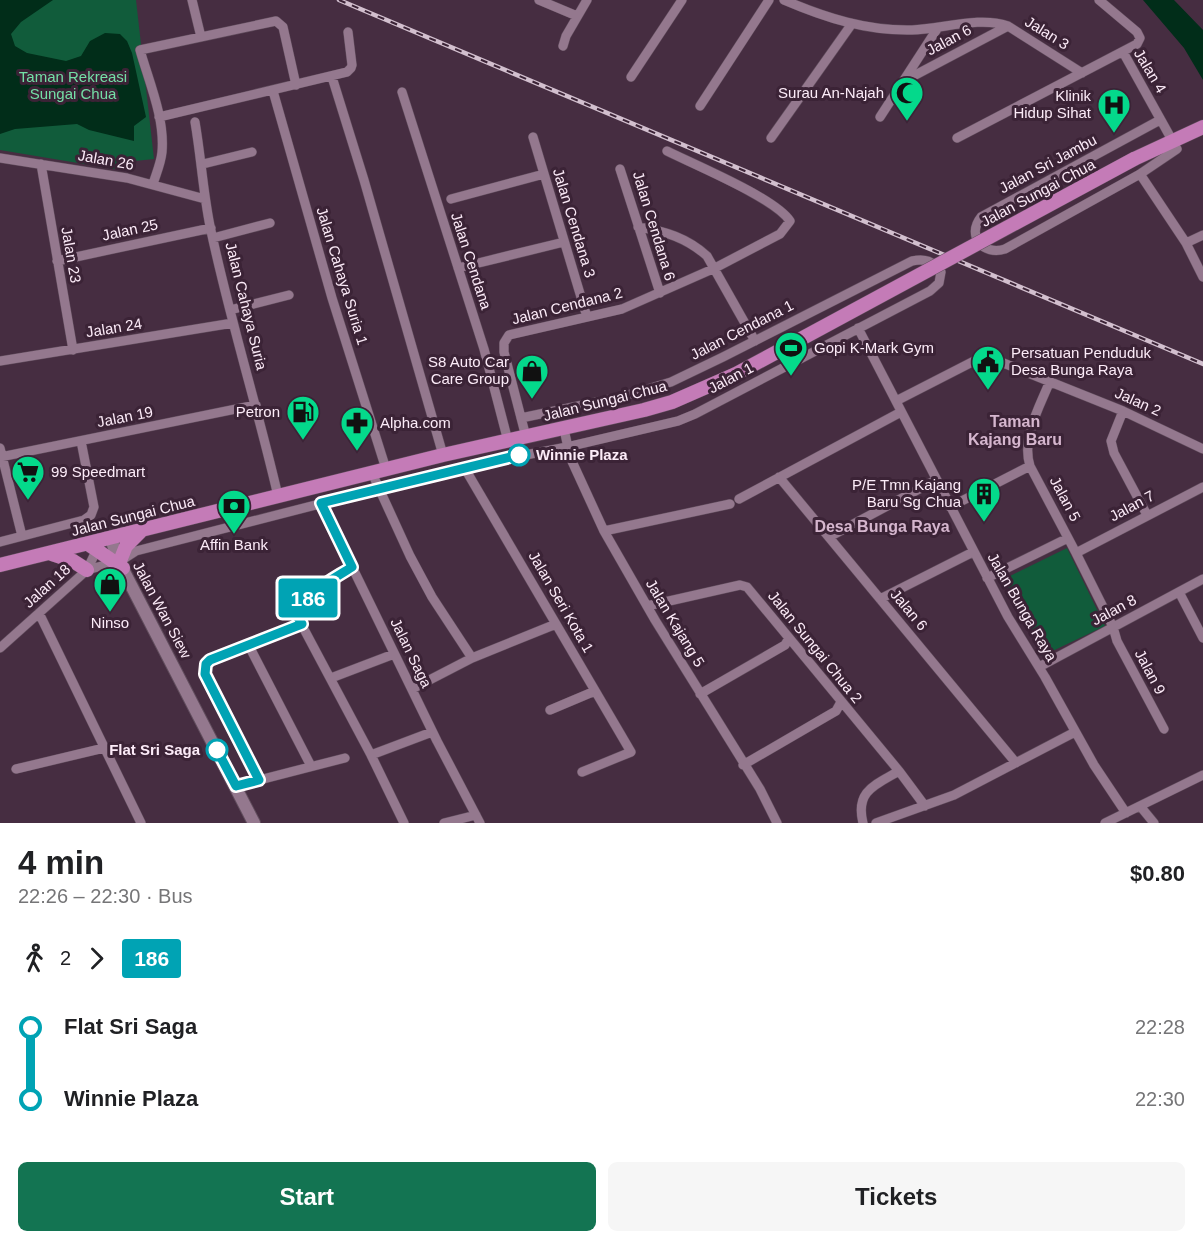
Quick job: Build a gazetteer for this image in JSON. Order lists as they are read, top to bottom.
{
  "streets": {
    "main road": ["Jalan Sungai Chua"],
    "street": [
      "Jalan 3",
      "Jalan 6",
      "Jalan 4",
      "Jalan 26",
      "Jalan Sri Jambu",
      "Jalan Cendana 3",
      "Jalan Cendana 6",
      "Jalan 25",
      "Jalan 23",
      "Jalan Cendana",
      "Jalan Cahaya Suria 1",
      "Jalan Cahaya Suria",
      "Jalan Cendana 2",
      "Jalan 24",
      "Jalan Cendana 1",
      "Jalan 1",
      "Jalan 2",
      "Jalan 19",
      "Jalan 5",
      "Jalan 7",
      "Jalan 18",
      "Jalan Seri Kota 1",
      "Jalan Bunga Raya",
      "Jalan Wan Siew",
      "Jalan 8",
      "Jalan Kajang 5",
      "Jalan Sungai Chua 2",
      "Jalan Saga",
      "Jalan 9"
    ]
  },
  "crossings": [
    ["Jalan 3", "Jalan 6"],
    ["Jalan 3", "Jalan 4"],
    ["Jalan 4", "Jalan Sri Jambu"],
    ["Jalan 4", "Jalan Sungai Chua"],
    ["Jalan 26", "Jalan 23"],
    ["Jalan 26", "Jalan Cahaya Suria"],
    ["Jalan Sungai Chua", "Jalan Cendana"],
    ["Jalan Sungai Chua", "Jalan Cahaya Suria 1"],
    ["Jalan Sungai Chua", "Jalan Cahaya Suria"],
    ["Jalan Sungai Chua", "Jalan Kajang 5"],
    ["Jalan Cendana 3", "Jalan Cendana 2"],
    ["Jalan Cendana 6", "Jalan Cendana 2"],
    ["Jalan 25", "Jalan 23"],
    ["Jalan 25", "Jalan Cahaya Suria"],
    ["Jalan 23", "Jalan 24"],
    ["Jalan Cahaya Suria", "Jalan 24"],
    ["Jalan Cahaya Suria", "Jalan 19"],
    ["Jalan Cendana 2", "Jalan Cendana 1"],
    ["Jalan Cendana 1", "Jalan 1"],
    ["Jalan 1", "Jalan Seri Kota 1"],
    ["Jalan 1", "Jalan Bunga Raya"],
    ["Jalan 1", "Jalan Wan Siew"],
    ["Jalan 1", "Jalan Kajang 5"],
    ["Jalan 1", "Jalan Saga"],
    ["Jalan 2", "Jalan 5"],
    ["Jalan 2", "Jalan Bunga Raya"],
    ["Jalan 5", "Jalan 7"],
    ["Jalan 5", "Jalan 8"],
    ["Jalan 5", "Jalan 9"],
    ["Jalan Bunga Raya", "Jalan 8"],
    ["Jalan 8", "Jalan 9"],
    ["Jalan Kajang 5", "Jalan Sungai Chua 2"]
  ],
  "districts": ["Taman Kajang Baru", "Desa Bunga Raya"],
  "parks": ["Taman Rekreasi Sungai Chua"],
  "places": {
    "mosque": ["Surau An-Najah"],
    "hospital": ["Klinik Hidup Sihat"],
    "sports": ["Gopi K-Mark Gym"],
    "public building": ["Persatuan Penduduk Desa Bunga Raya"],
    "shop": ["S8 Auto Car Care Group", "Ninso"],
    "fuel station": ["Petron"],
    "pharmacy": ["Alpha.com"],
    "other": ["Winnie Plaza", "Flat Sri Saga"],
    "supermarket": ["99 Speedmart"],
    "building": ["P/E Tmn Kajang Baru Sg Chua"],
    "bank": ["Affin Bank"]
  },
  "lines": ["bus line 186"],
  "page": {
    "on_map": "186",
    "heading": ["4 min", "22:26 – 22:30 · Bus", "$0.80"],
    "legs": ["2", "186"],
    "list": [
      {
        "name": "Flat Sri Saga",
        "value": "22:28"
      },
      {
        "name": "Winnie Plaza",
        "value": "22:30"
      }
    ],
    "buttons": ["Start", "Tickets"]
  }
}
